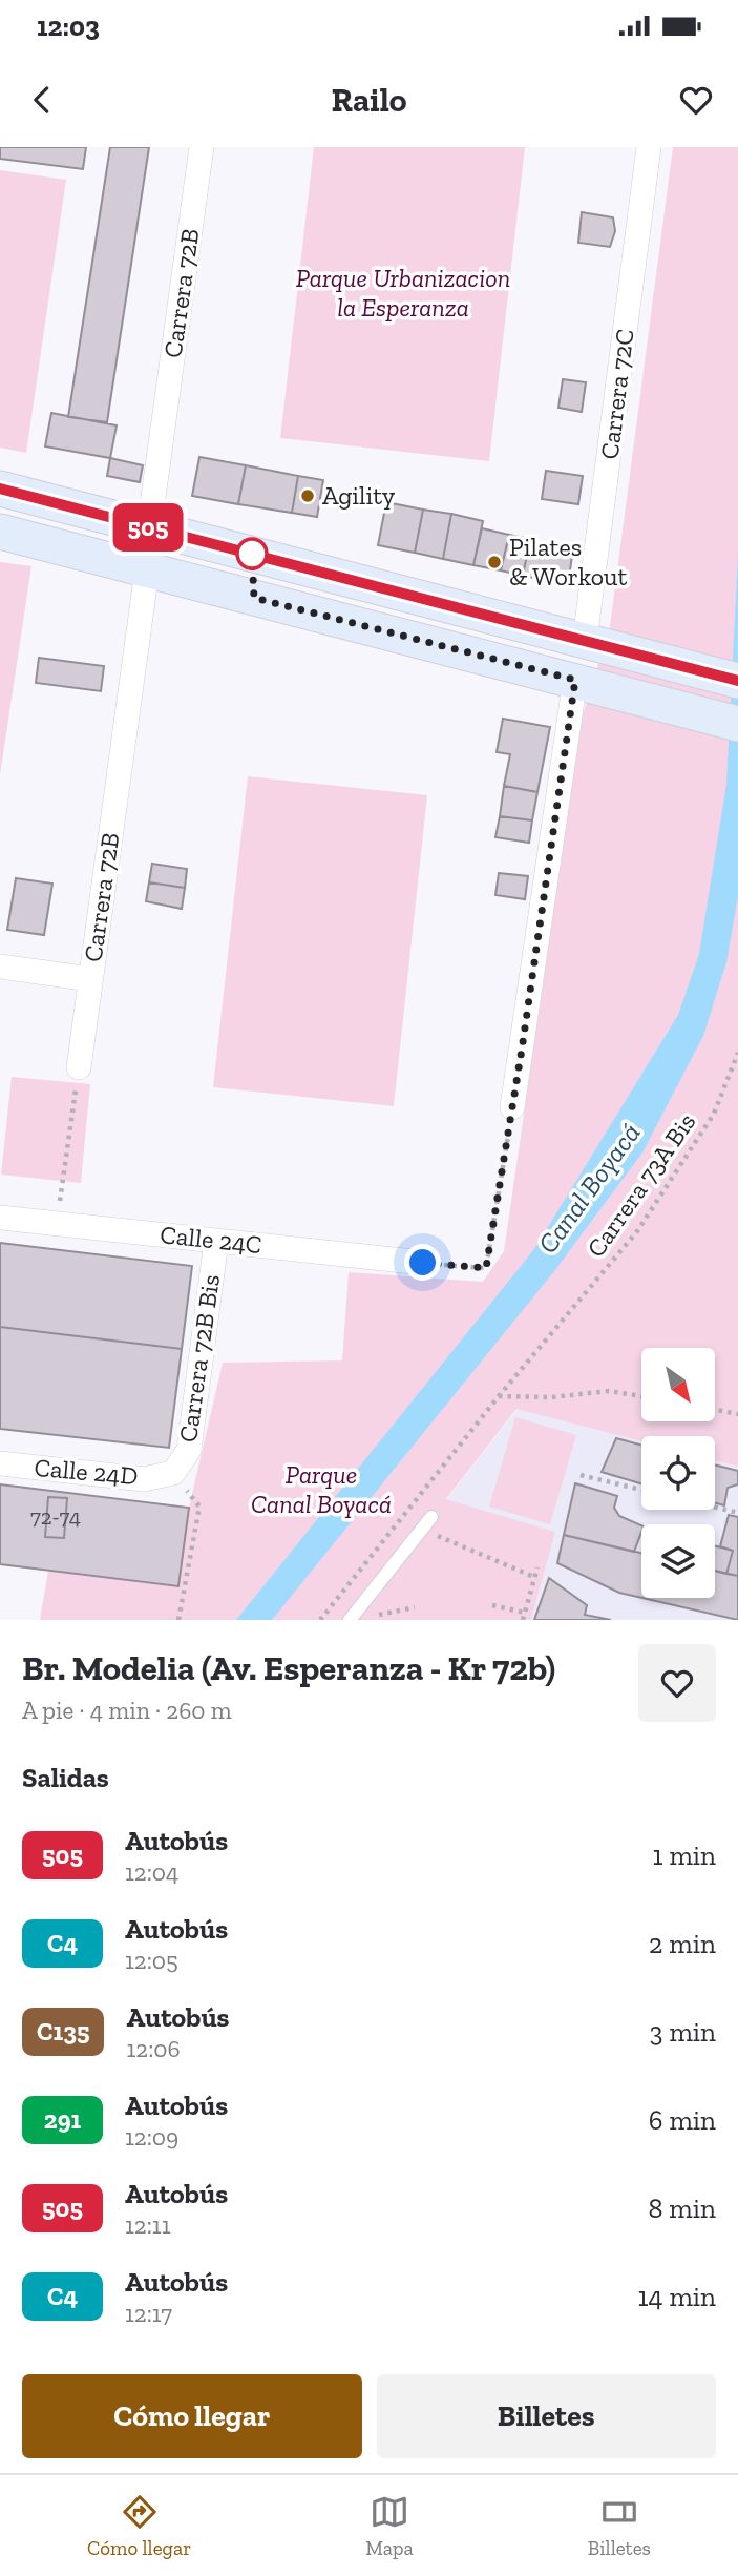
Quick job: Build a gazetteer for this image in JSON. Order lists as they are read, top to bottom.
{
  "streets": {
    "street": [
      "Carrera 72B",
      "Carrera 72C",
      "Calle 24C",
      "Carrera 72B Bis",
      "Calle 24D"
    ],
    "path": ["Carrera 73A Bis"]
  },
  "crossings": [
    ["Calle 24C", "Carrera 72B Bis"],
    ["Carrera 72B Bis", "Calle 24D"]
  ],
  "water": ["Canal Boyacá"],
  "parks": ["Parque Urbanizacion la Esperanza", "Parque Canal Boyacá"],
  "places": ["Agility", "Pilates & Workout"],
  "lines": ["bus line 505"],
  "house_numbers": ["72-74"],
  "north": "bottom right",
  "page": {
    "status": "12:03",
    "header": "Railo",
    "on_map": "505",
    "heading": [
      ["Br. Modelia (Av. Esperanza - Kr 72b)", "A pie · 4 min · 260 m"],
      "Salidas"
    ],
    "list": [
      {
        "mark": "505",
        "name": "Autobús",
        "note": "12:04",
        "value": "1 min"
      },
      {
        "mark": "C4",
        "name": "Autobús",
        "note": "12:05",
        "value": "2 min"
      },
      {
        "mark": "C135",
        "name": "Autobús",
        "note": "12:06",
        "value": "3 min"
      },
      {
        "mark": "291",
        "name": "Autobús",
        "note": "12:09",
        "value": "6 min"
      },
      {
        "mark": "505",
        "name": "Autobús",
        "note": "12:11",
        "value": "8 min"
      },
      {
        "mark": "C4",
        "name": "Autobús",
        "note": "12:17",
        "value": "14 min"
      }
    ],
    "buttons": ["Cómo llegar", "Billetes"],
    "tabs": ["Cómo llegar", "Mapa", "Billetes"]
  }
}
